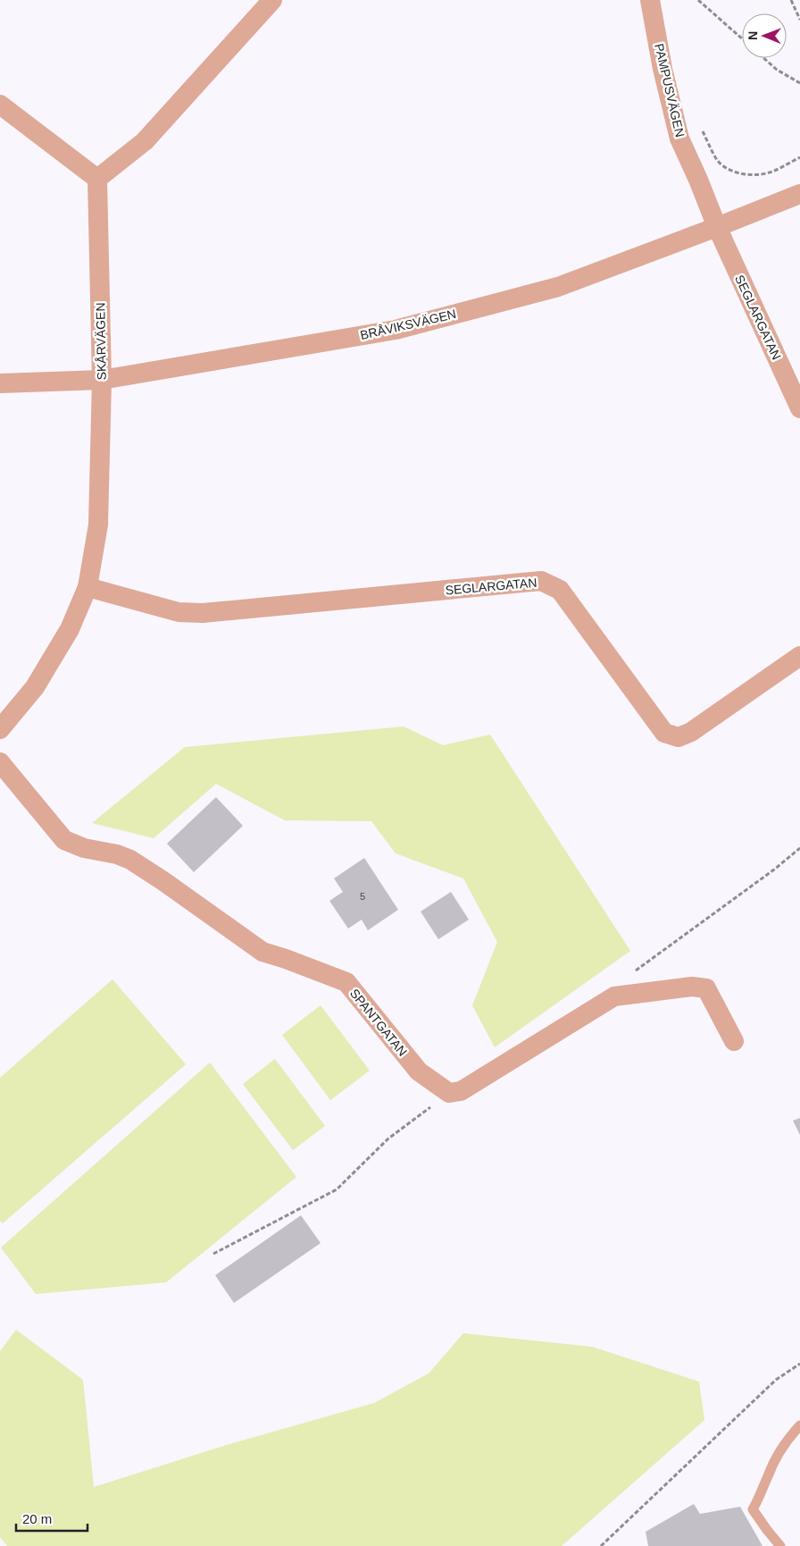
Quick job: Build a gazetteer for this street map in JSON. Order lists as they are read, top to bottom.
{
  "streets": {
    "street": [
      "PAMPUSVÄGEN",
      "SEGLARGATAN",
      "BRÅVIKSVÄGEN",
      "SKÅRVÄGEN",
      "SPANTGATAN"
    ]
  },
  "crossings": [
    ["PAMPUSVÄGEN", "SEGLARGATAN"],
    ["PAMPUSVÄGEN", "BRÅVIKSVÄGEN"],
    ["SEGLARGATAN", "BRÅVIKSVÄGEN"],
    ["SEGLARGATAN", "SKÅRVÄGEN"],
    ["BRÅVIKSVÄGEN", "SKÅRVÄGEN"]
  ],
  "house_numbers": ["5"],
  "scale_bar": "20 m",
  "north": "left"
}
